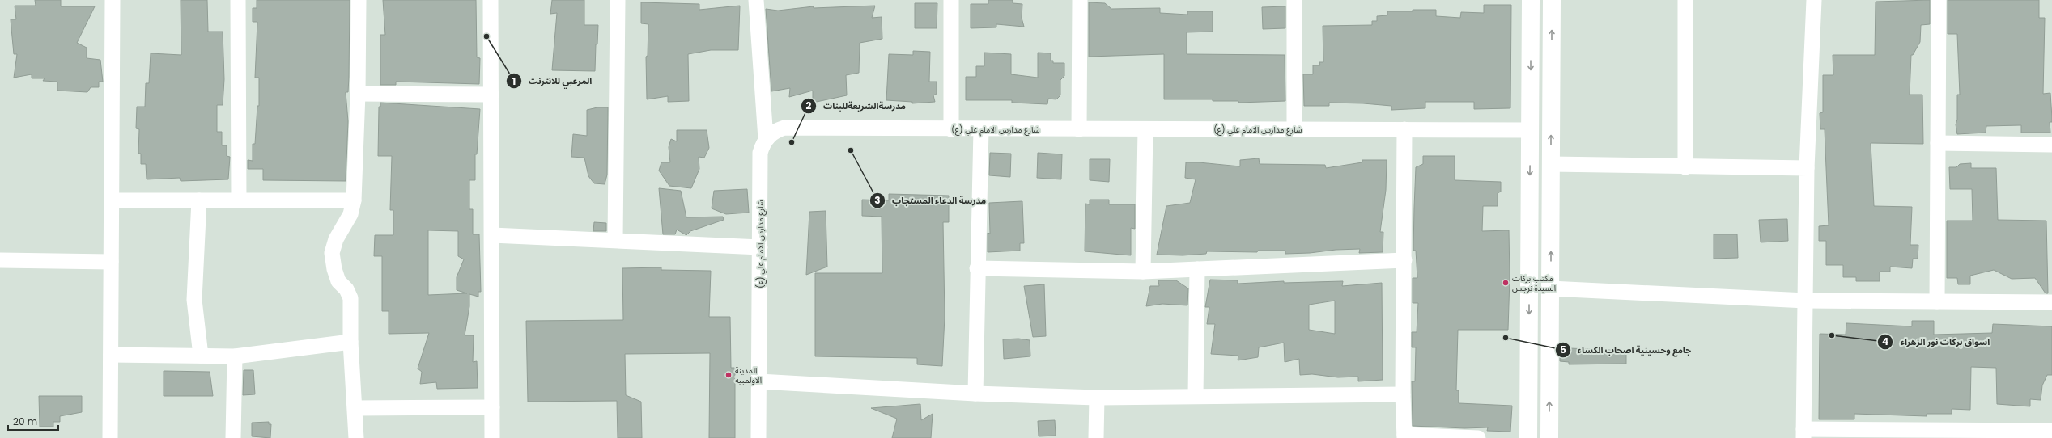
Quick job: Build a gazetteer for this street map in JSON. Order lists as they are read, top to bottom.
{
  "streets": {
    "street": ["شارع مدارس الامام علي (ع)"]
  },
  "places": [
    "المرعبي للانترنت",
    "مدرسةالشريعةللبنات",
    "مدرسة الدعاء المستجاب",
    "مكتب بركات السيدة نرجس",
    "اسواق بركات نور الزهراء",
    "جامع وحسينية اصحاب الكساء",
    "المدينة الاولمبية"
  ],
  "scale_bar": "20 m"
}
